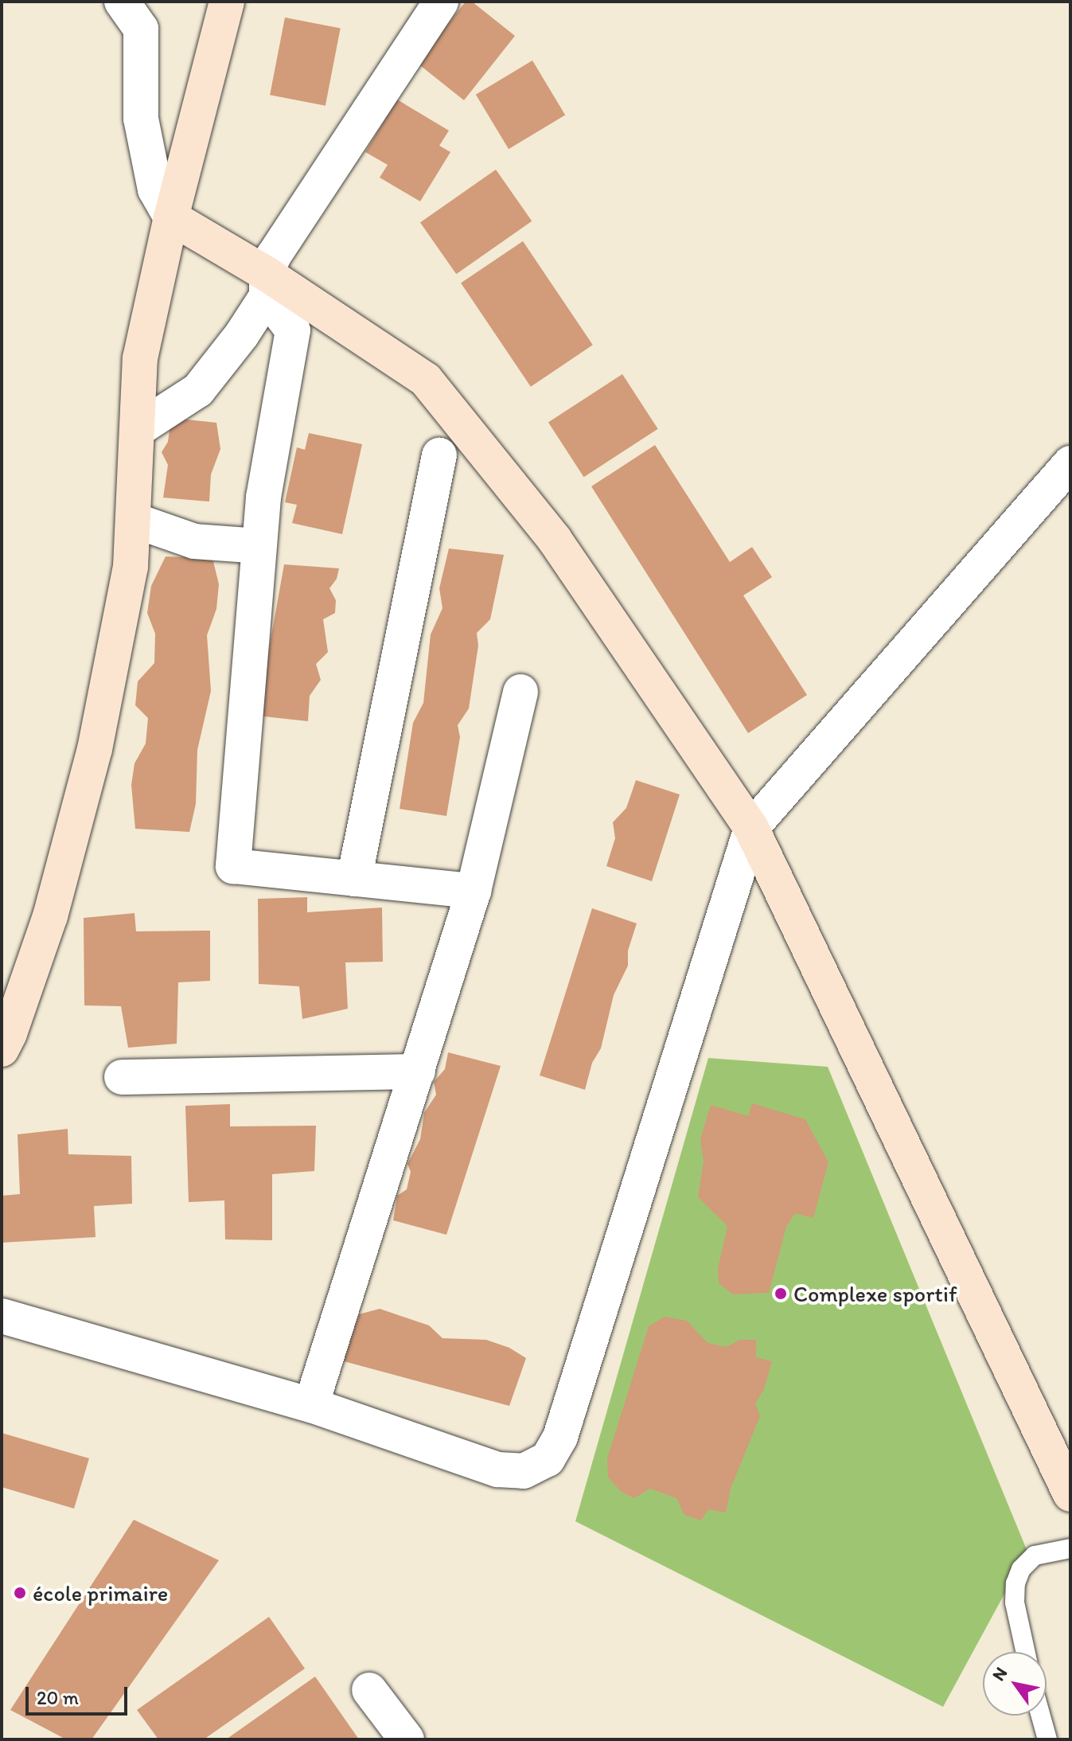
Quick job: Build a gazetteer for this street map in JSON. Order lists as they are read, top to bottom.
{
  "places": ["Complexe sportif", "école primaire"],
  "scale_bar": "20 m",
  "north": "top left"
}
